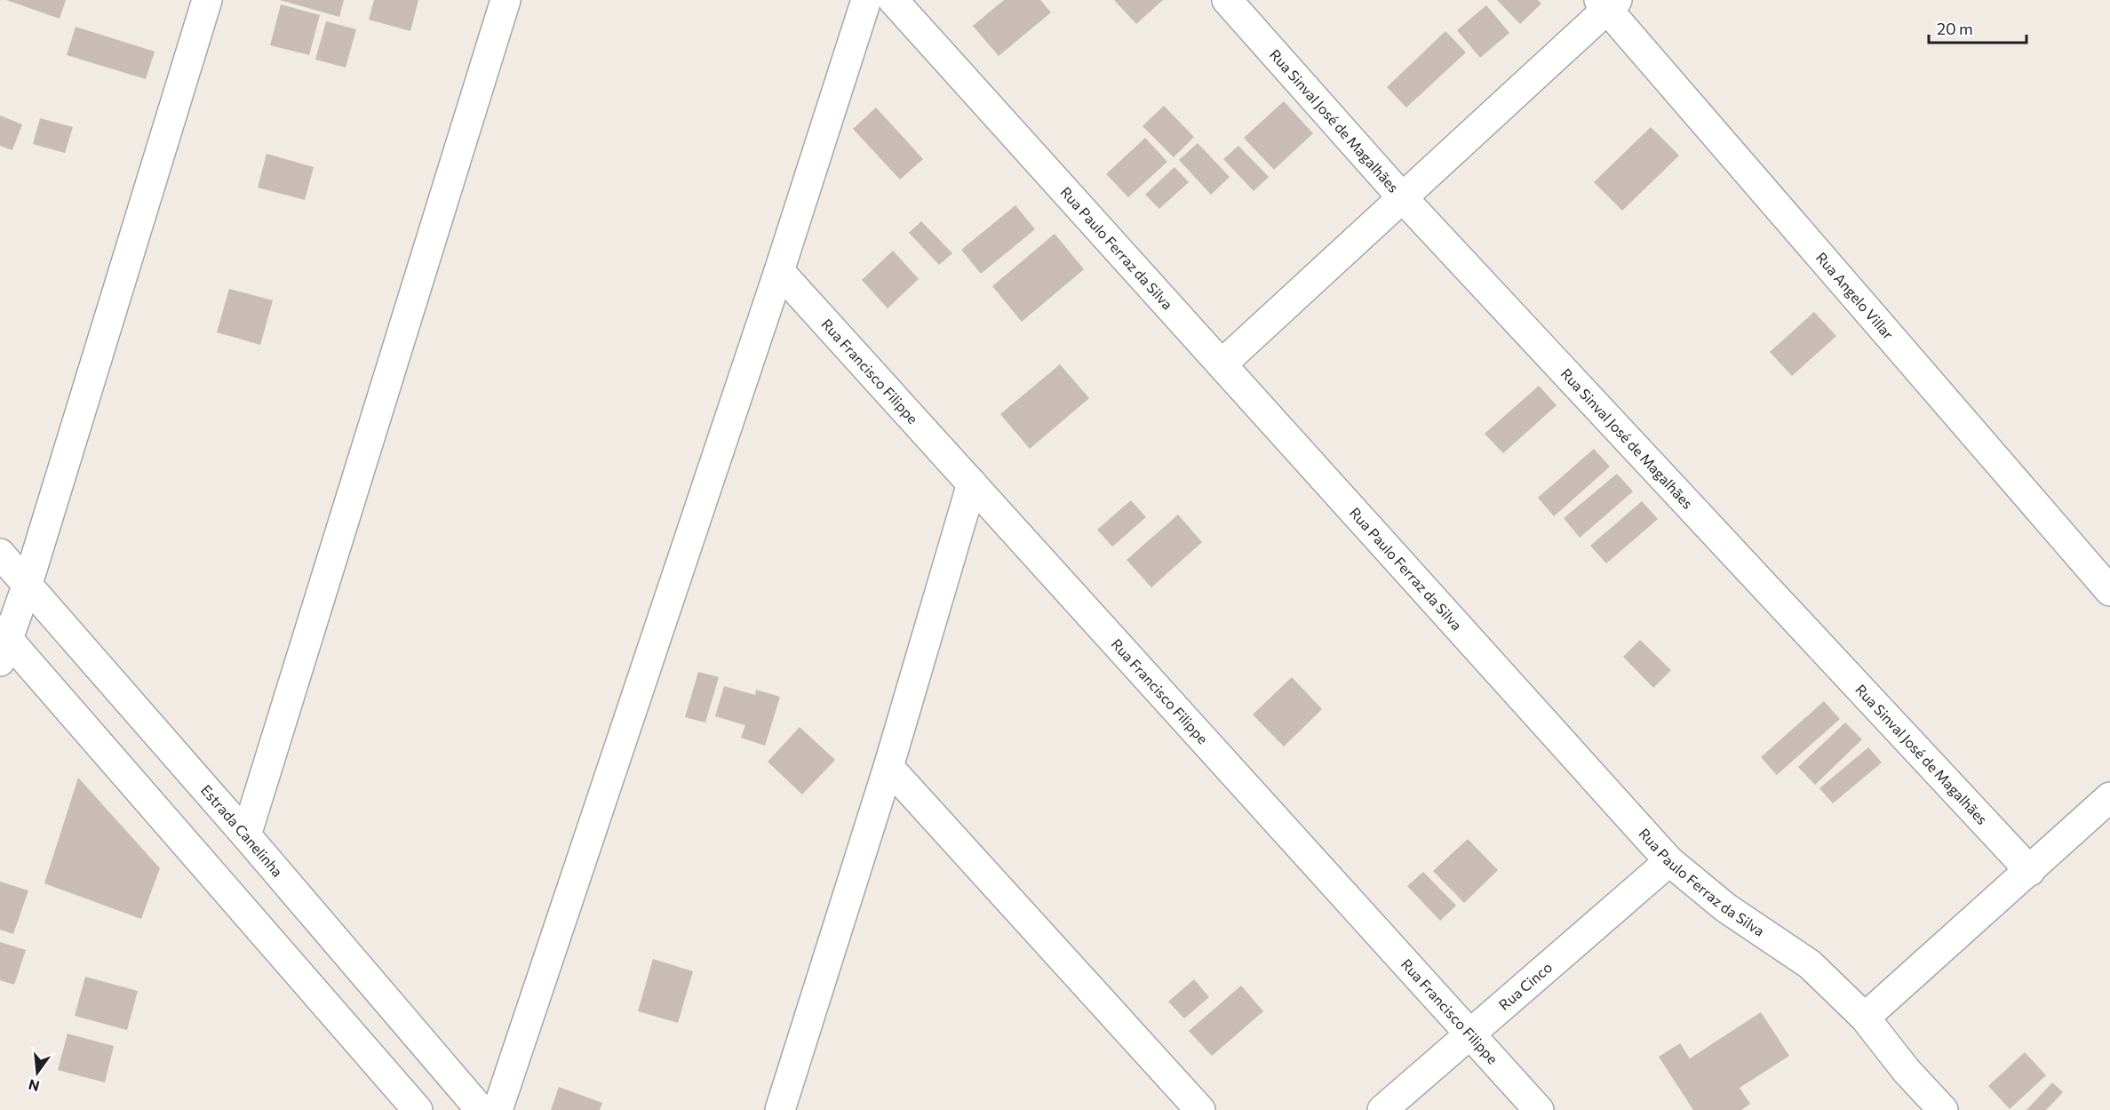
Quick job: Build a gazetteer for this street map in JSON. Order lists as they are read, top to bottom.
{
  "streets": {
    "street": [
      "Rua Sinval José de Magalhães",
      "Rua Paulo Ferraz da Silva",
      "Rua Angelo Villar",
      "Rua Francisco Filippe",
      "Estrada Canelinha",
      "Rua Cinco"
    ]
  },
  "crossings": [
    ["Rua Paulo Ferraz da Silva", "Rua Cinco"],
    ["Rua Francisco Filippe", "Rua Cinco"]
  ],
  "scale_bar": "20 m",
  "north": "bottom"
}
